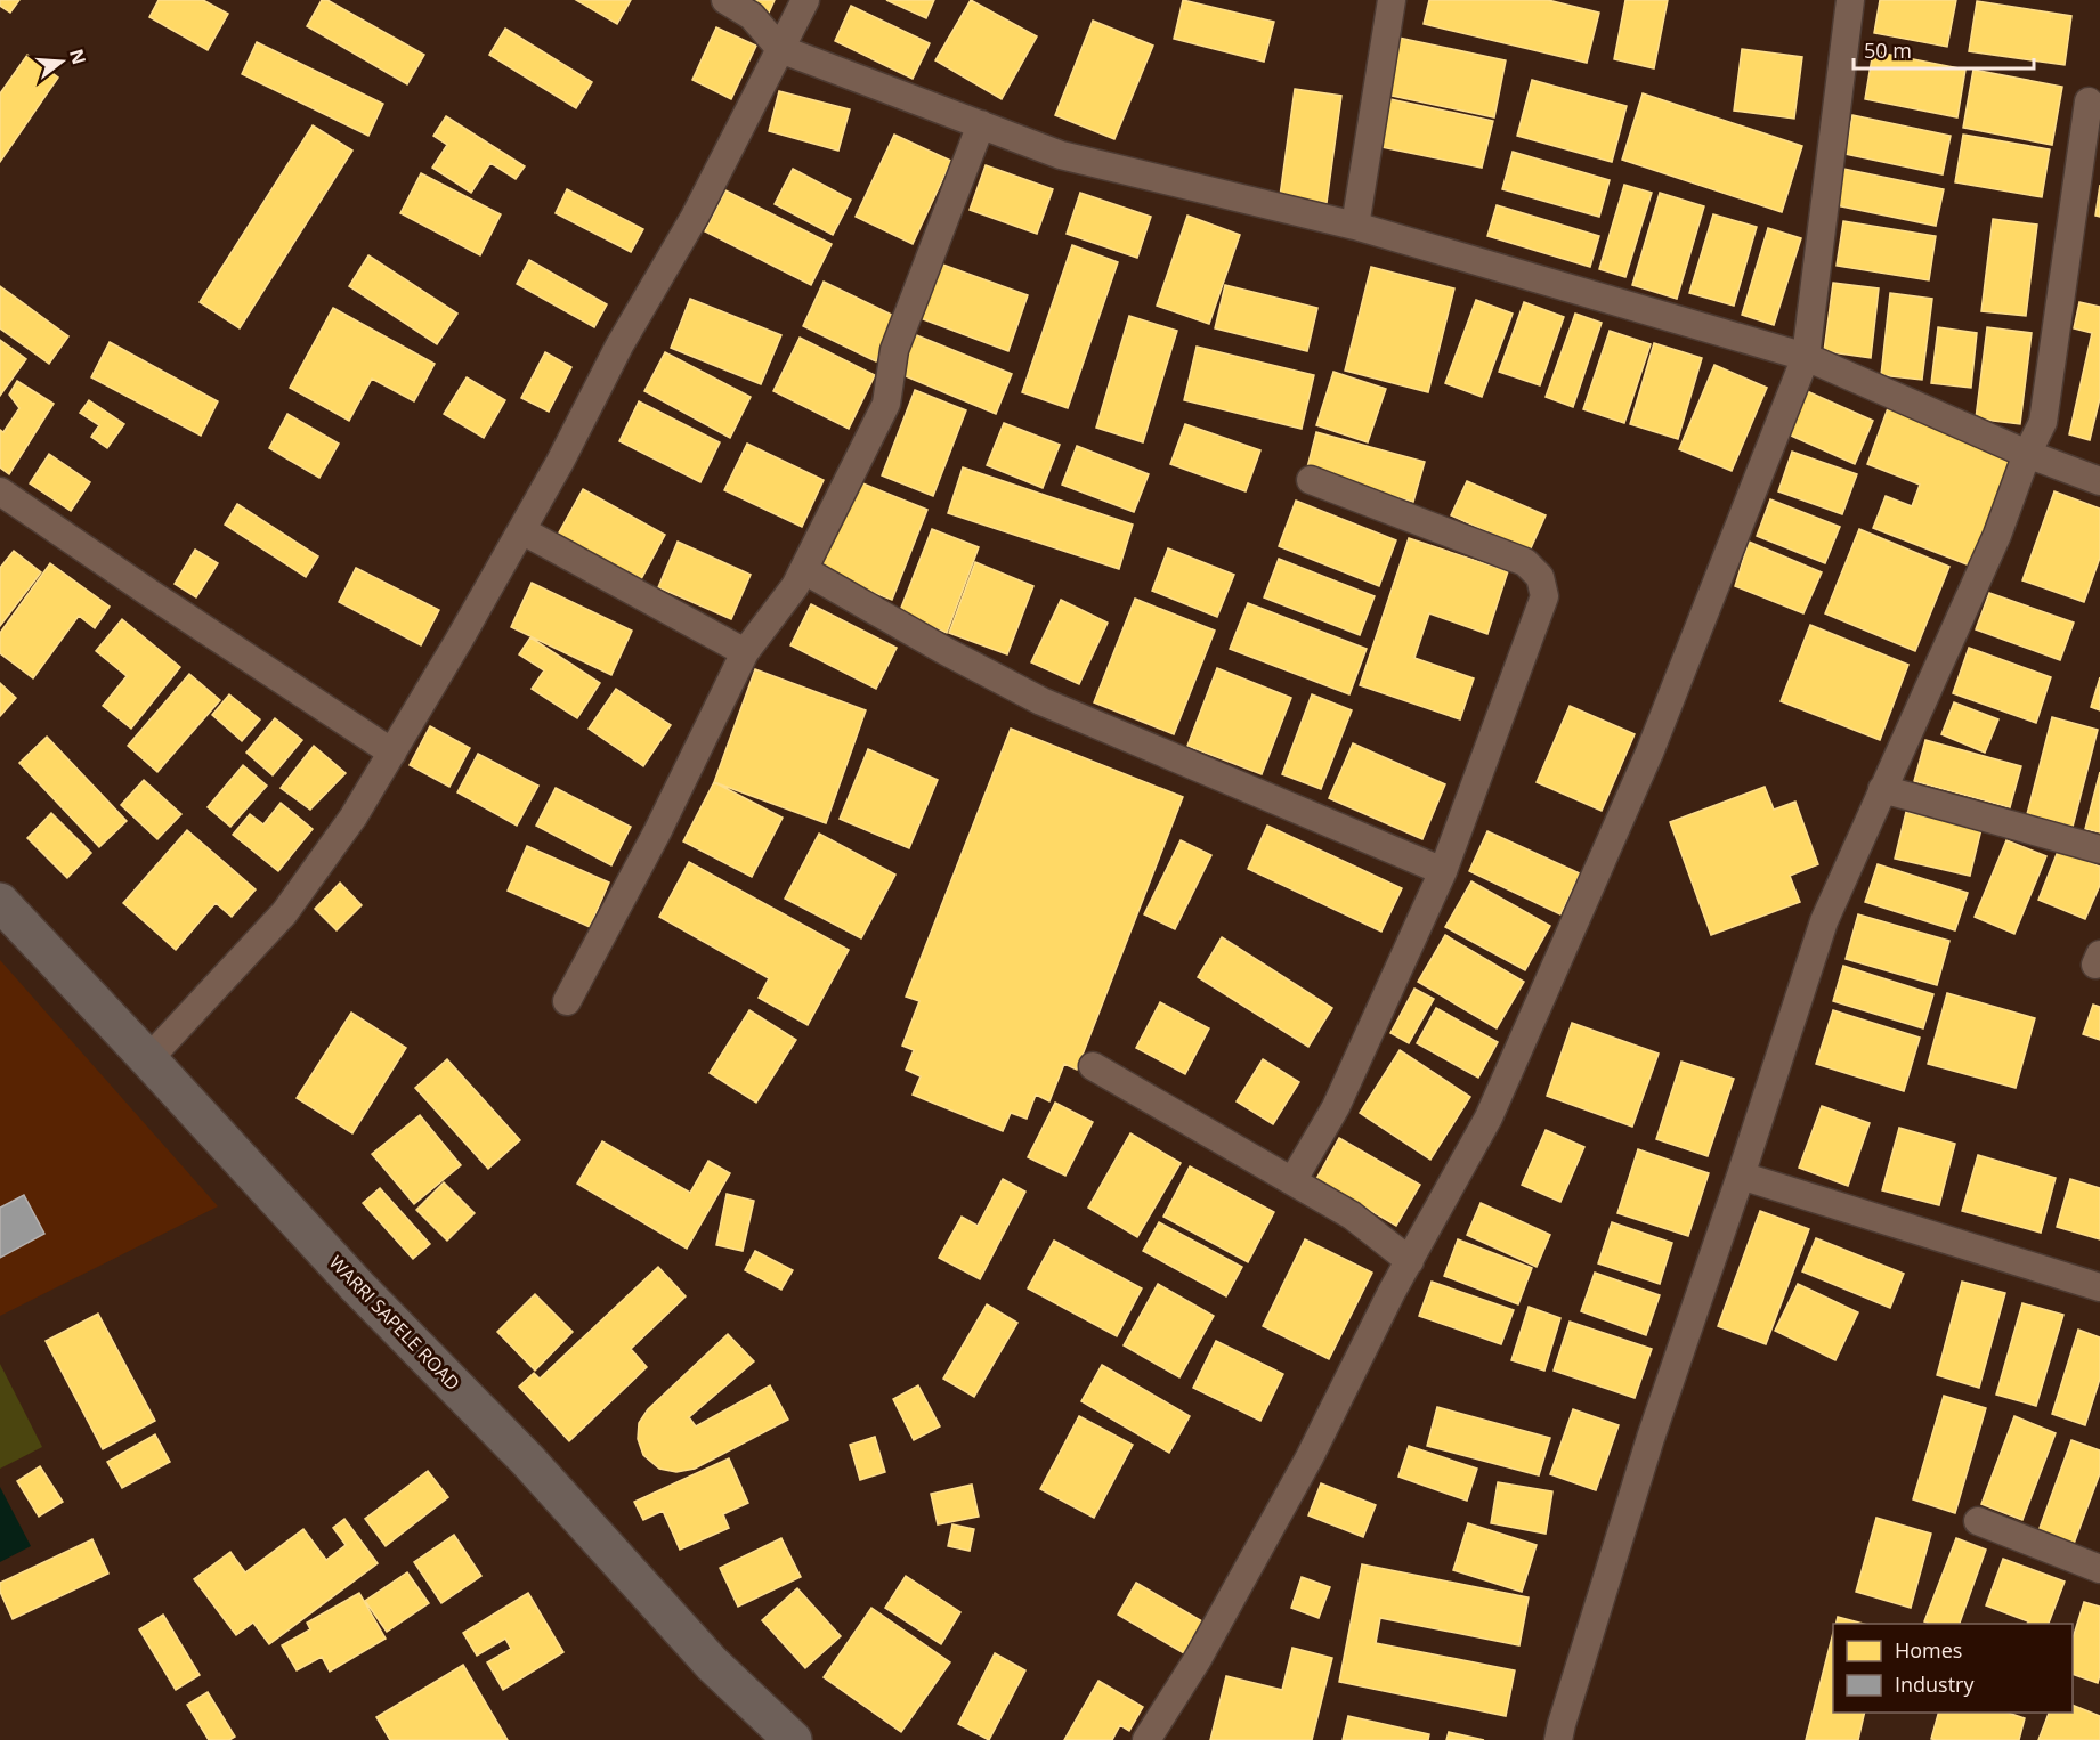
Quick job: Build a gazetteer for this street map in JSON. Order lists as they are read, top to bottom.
{
  "streets": {
    "highway": ["WARRI SAPELE ROAD"]
  },
  "legend": ["Homes", "Industry"],
  "scale_bar": "50 m",
  "north": "right"
}
